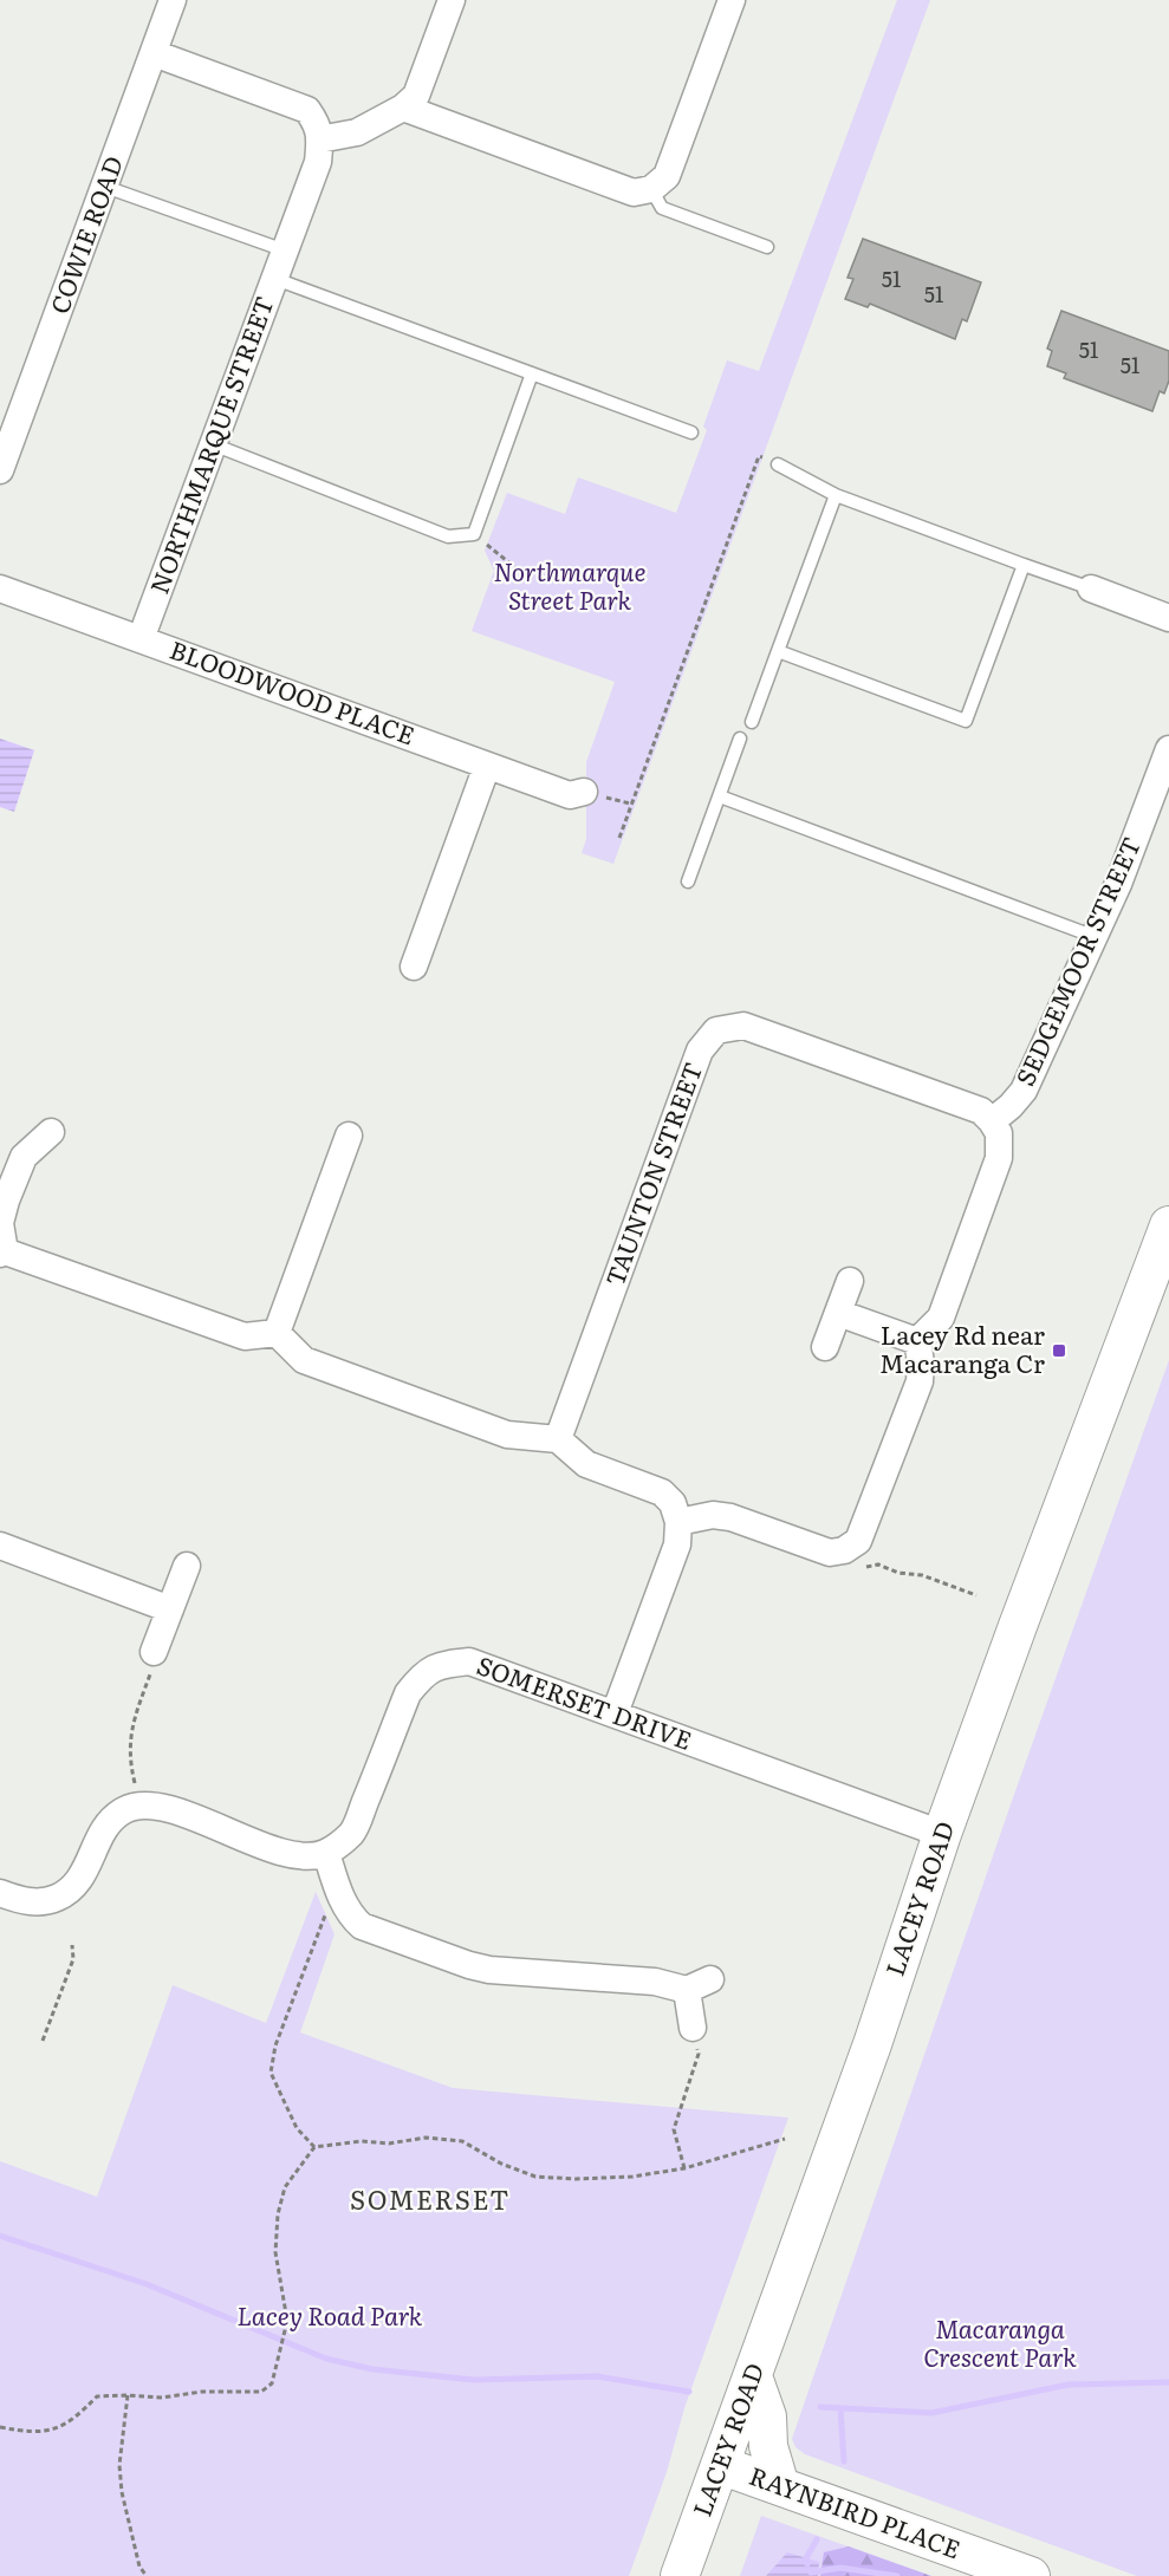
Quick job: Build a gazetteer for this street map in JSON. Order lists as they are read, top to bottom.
{
  "streets": {
    "street": [
      "COWIE ROAD",
      "NORTHMARQUE STREET",
      "BLOODWOOD PLACE",
      "SEDGEMOOR STREET",
      "TAUNTON STREET",
      "SOMERSET DRIVE",
      "LACEY ROAD",
      "RAYNBIRD PLACE"
    ]
  },
  "crossings": [
    ["NORTHMARQUE STREET", "BLOODWOOD PLACE"],
    ["SEDGEMOOR STREET", "TAUNTON STREET"],
    ["SOMERSET DRIVE", "LACEY ROAD"],
    ["LACEY ROAD", "RAYNBIRD PLACE"]
  ],
  "districts": ["SOMERSET"],
  "parks": ["Northmarque Street Park", "Lacey Road Park", "Macaranga Crescent Park"],
  "places": {
    "transit": ["Lacey Rd near Macaranga Cr"]
  },
  "house_numbers": [
    "51",
    "51",
    "51",
    "51"
  ]
}
